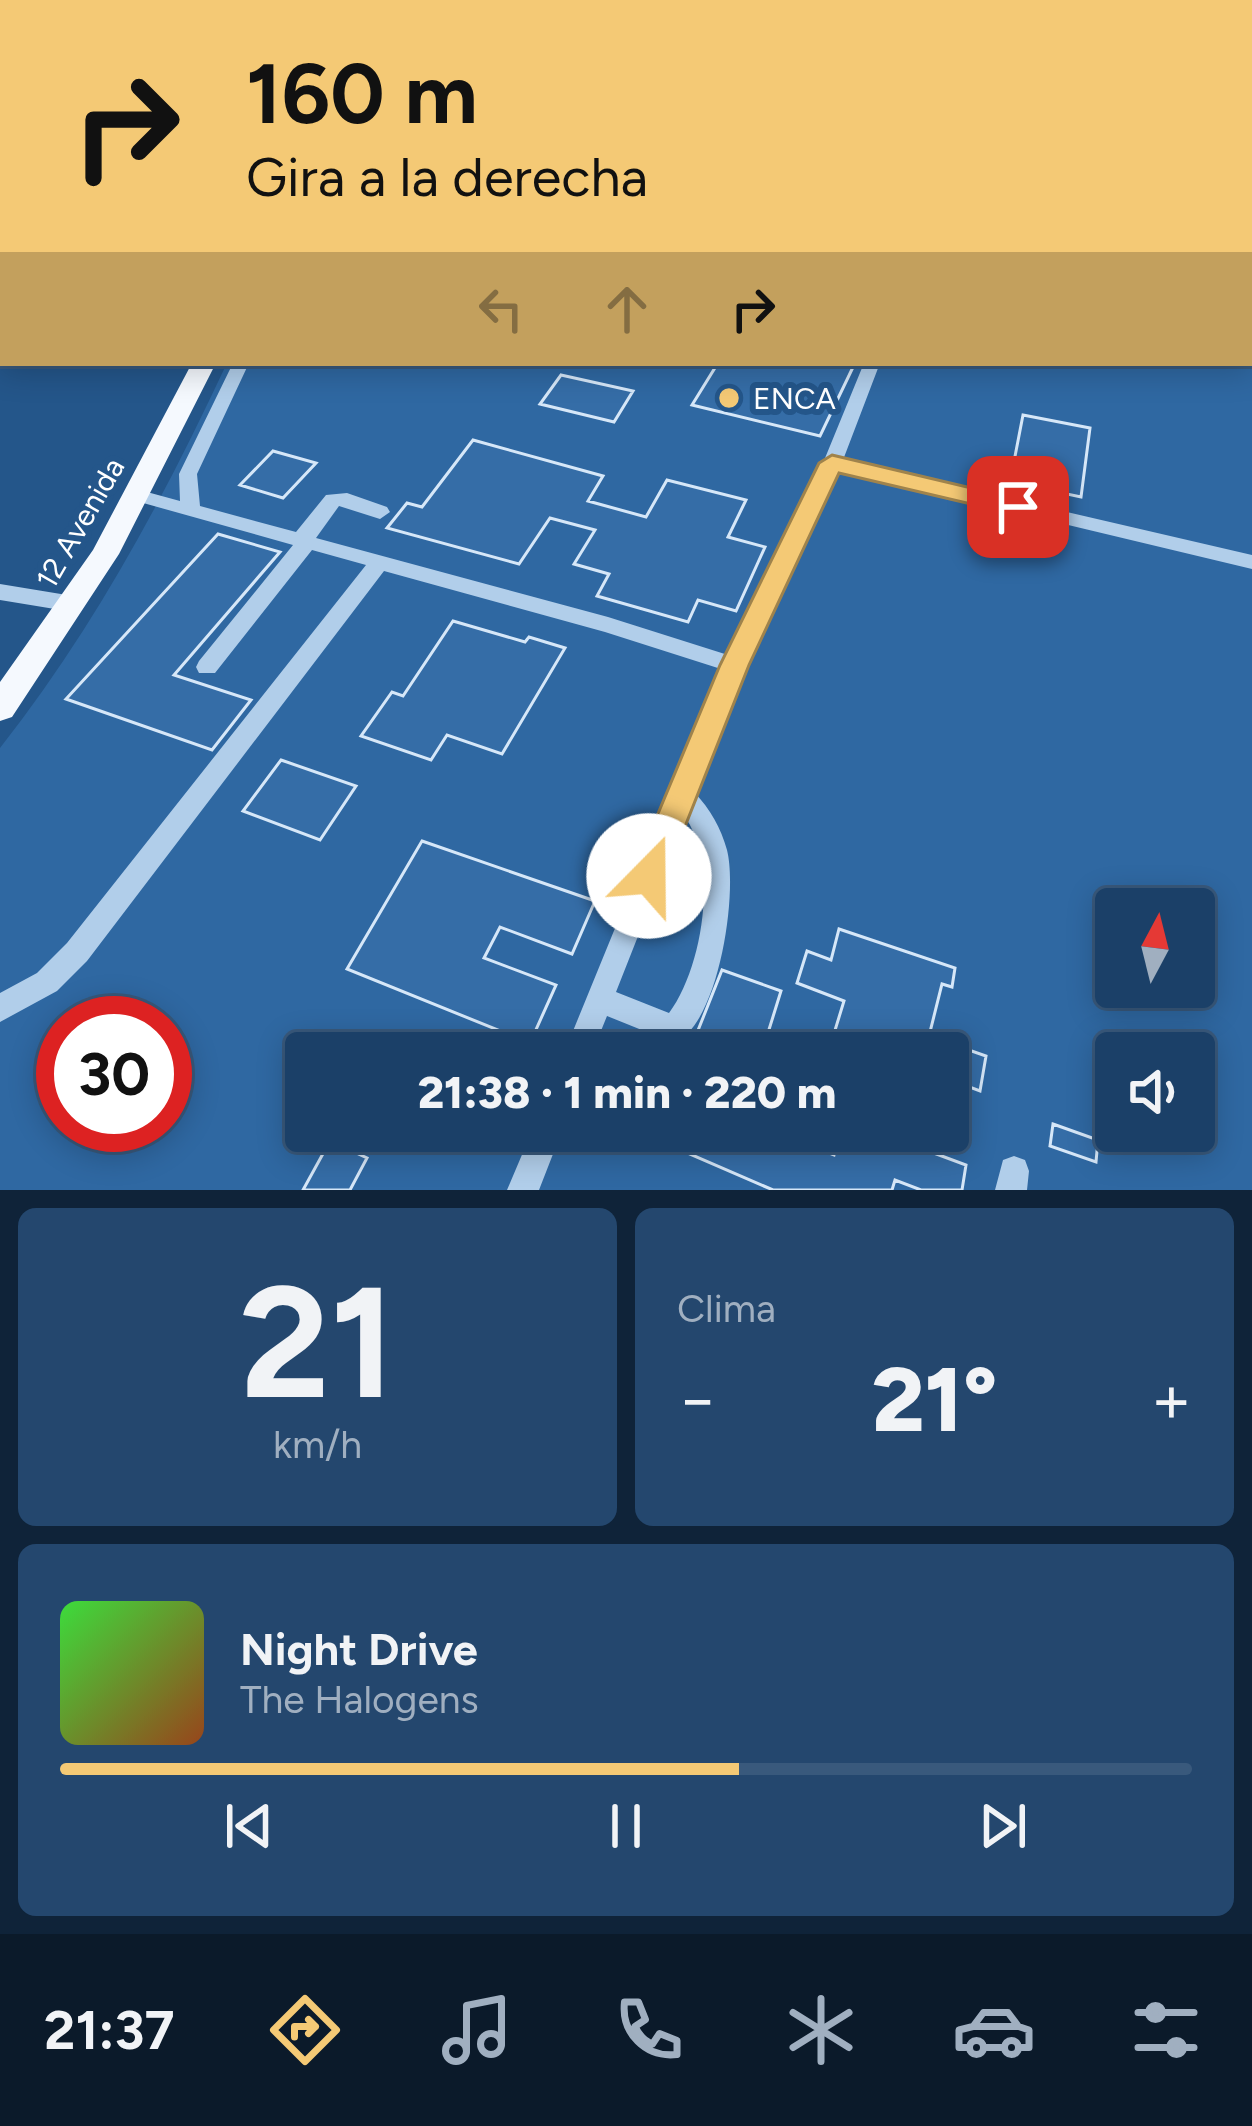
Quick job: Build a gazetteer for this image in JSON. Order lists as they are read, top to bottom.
{
  "streets": {
    "main road": ["12 Avenida"]
  },
  "places": ["ENCA"],
  "north": "top",
  "page": {
    "turn": ["160 m", "Gira a la derecha"],
    "limit": "30",
    "trip": "21:38 · 1 min · 220 m",
    "tile": [
      ["21", "km/h"],
      "Clima"
    ],
    "heat": ["−", "21°", "+"],
    "song": ["Night Drive", "The Halogens"],
    "tabs": "21:37"
  }
}
